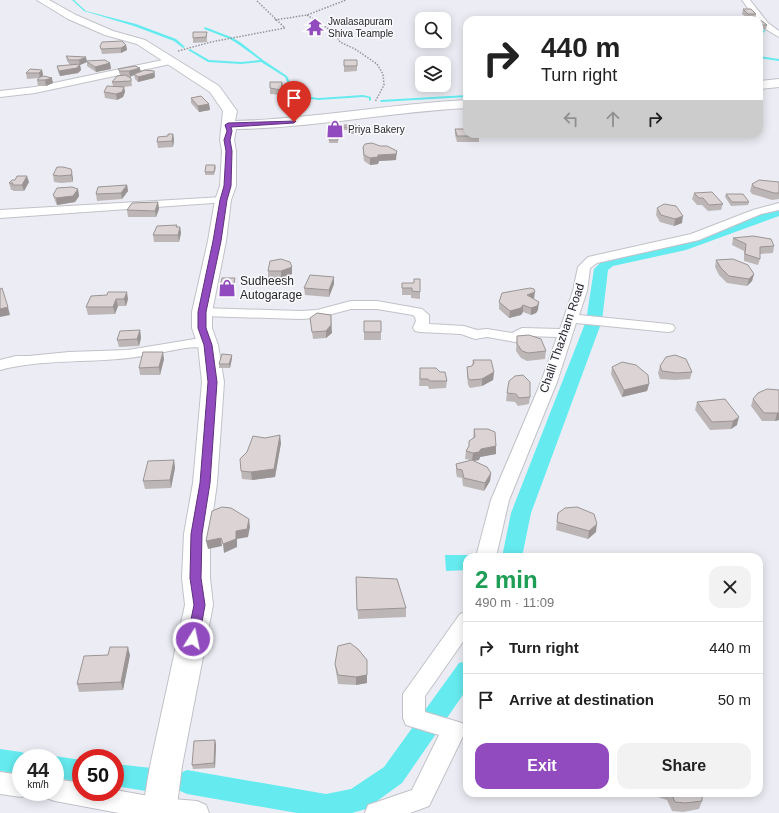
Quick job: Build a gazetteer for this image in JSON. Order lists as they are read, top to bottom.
{
  "streets": {
    "street": ["Chalil Thazham Road"]
  },
  "places": {
    "temple": ["Jwalasapuram Shiva Teample"],
    "shop": ["Priya Bakery", "Sudheesh Autogarage"]
  },
  "page": {
    "turn": ["440 m", "Turn right"],
    "heading": ["2 min", "490 m · 11:09"],
    "list": [
      {
        "name": "Turn right",
        "value": "440 m"
      },
      {
        "name": "Arrive at destination",
        "value": "50 m"
      }
    ],
    "buttons": ["Exit", "Share"],
    "speed": "44 km/h",
    "limit": "50"
  }
}
